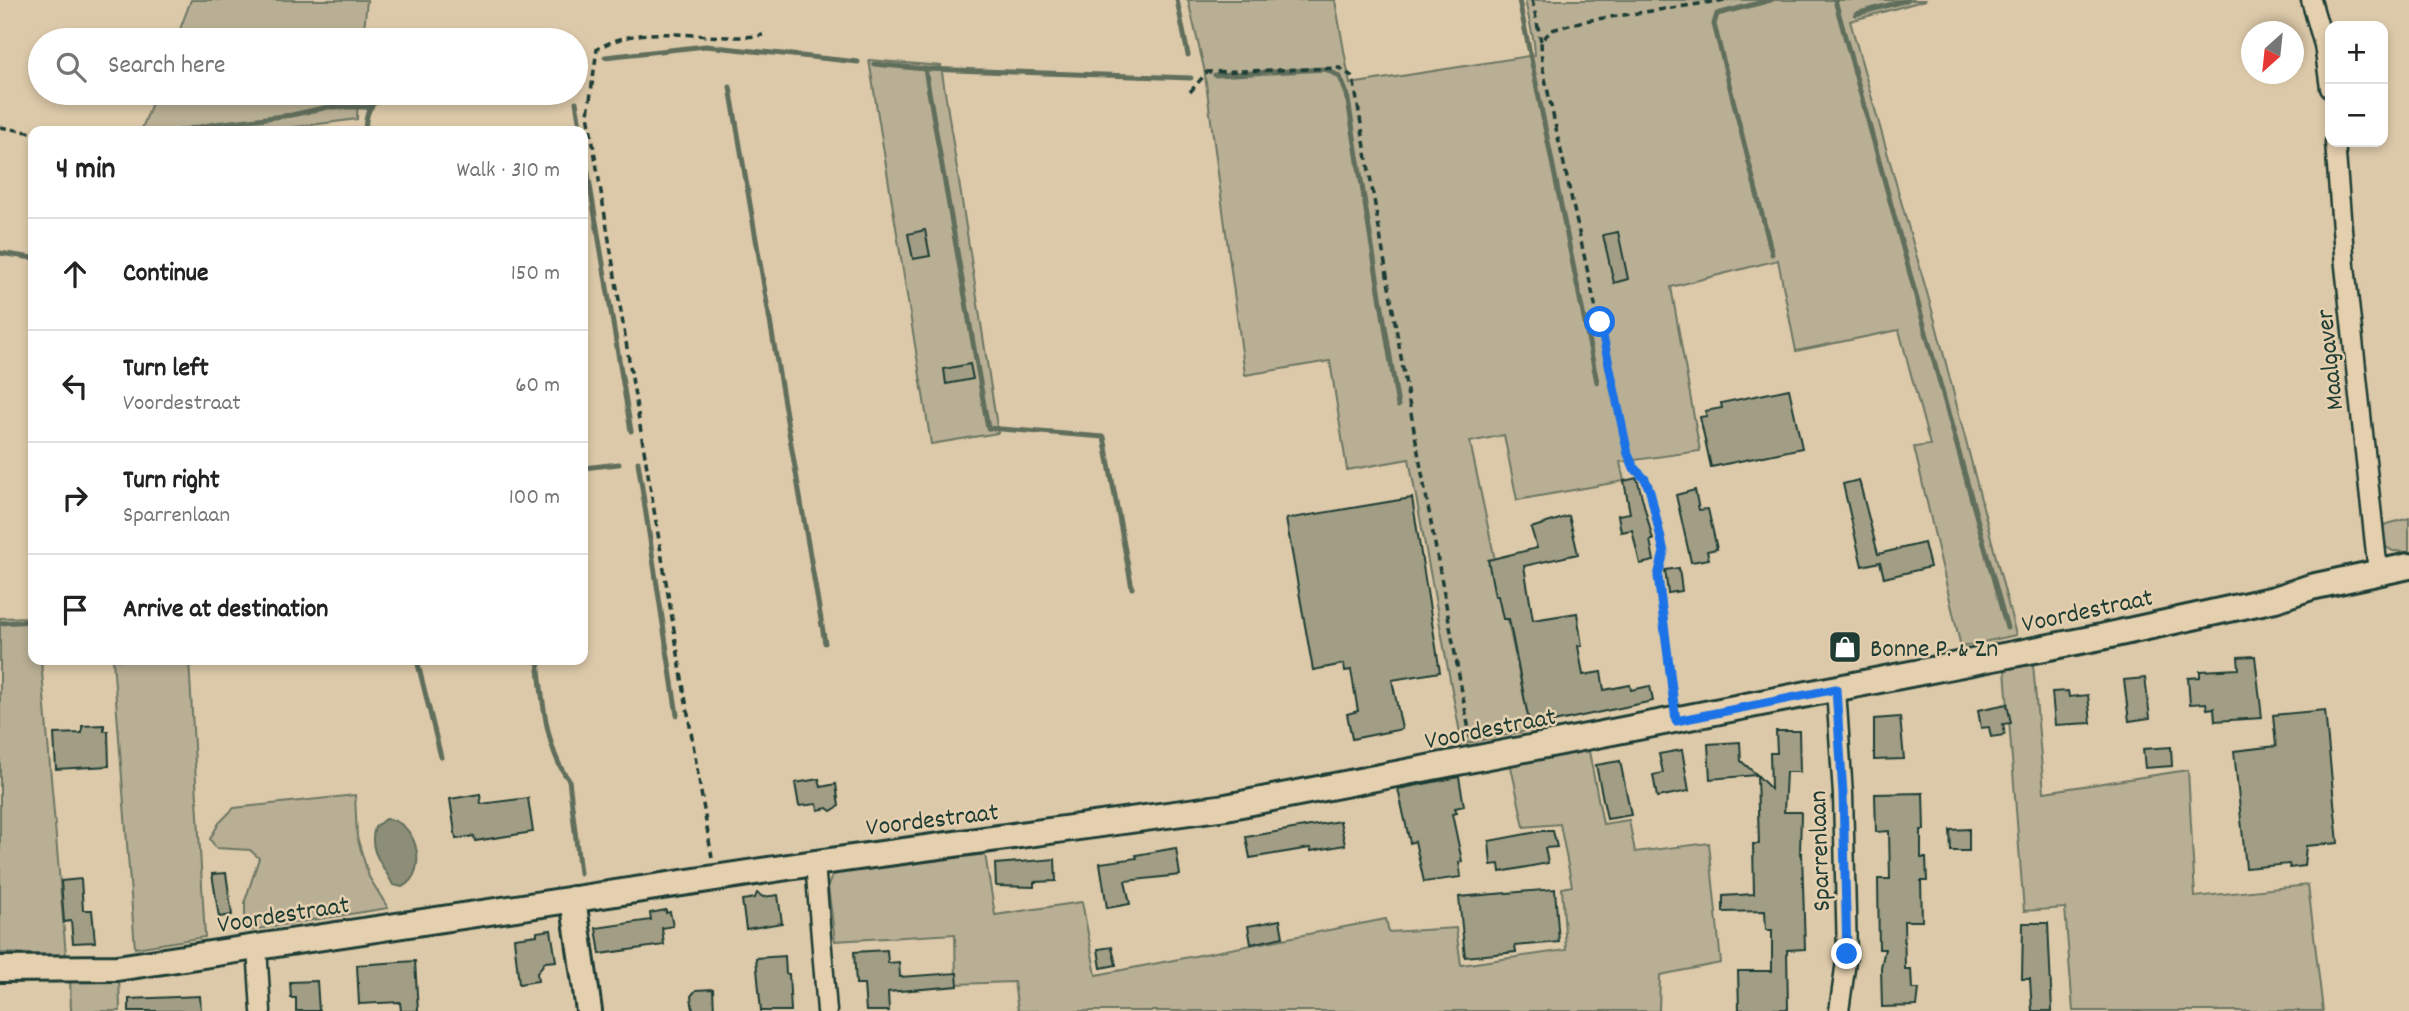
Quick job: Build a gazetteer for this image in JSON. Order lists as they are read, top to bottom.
{
  "streets": {
    "street": ["Maalgaver", "Voordestraat", "Sparrenlaan"]
  },
  "crossings": [
    ["Maalgaver", "Voordestraat"],
    ["Voordestraat", "Sparrenlaan"]
  ],
  "places": {
    "shop": ["Bonne P. & Zn"]
  },
  "north": "bottom left",
  "page": {
    "map_buttons": ["+", "−"],
    "search": "Search here",
    "heading": ["4 min", "Walk · 310 m"],
    "list": [
      ["Continue", "150 m"],
      ["Turn left", "Voordestraat", "60 m"],
      ["Turn right", "Sparrenlaan", "100 m"],
      "Arrive at destination"
    ]
  }
}
